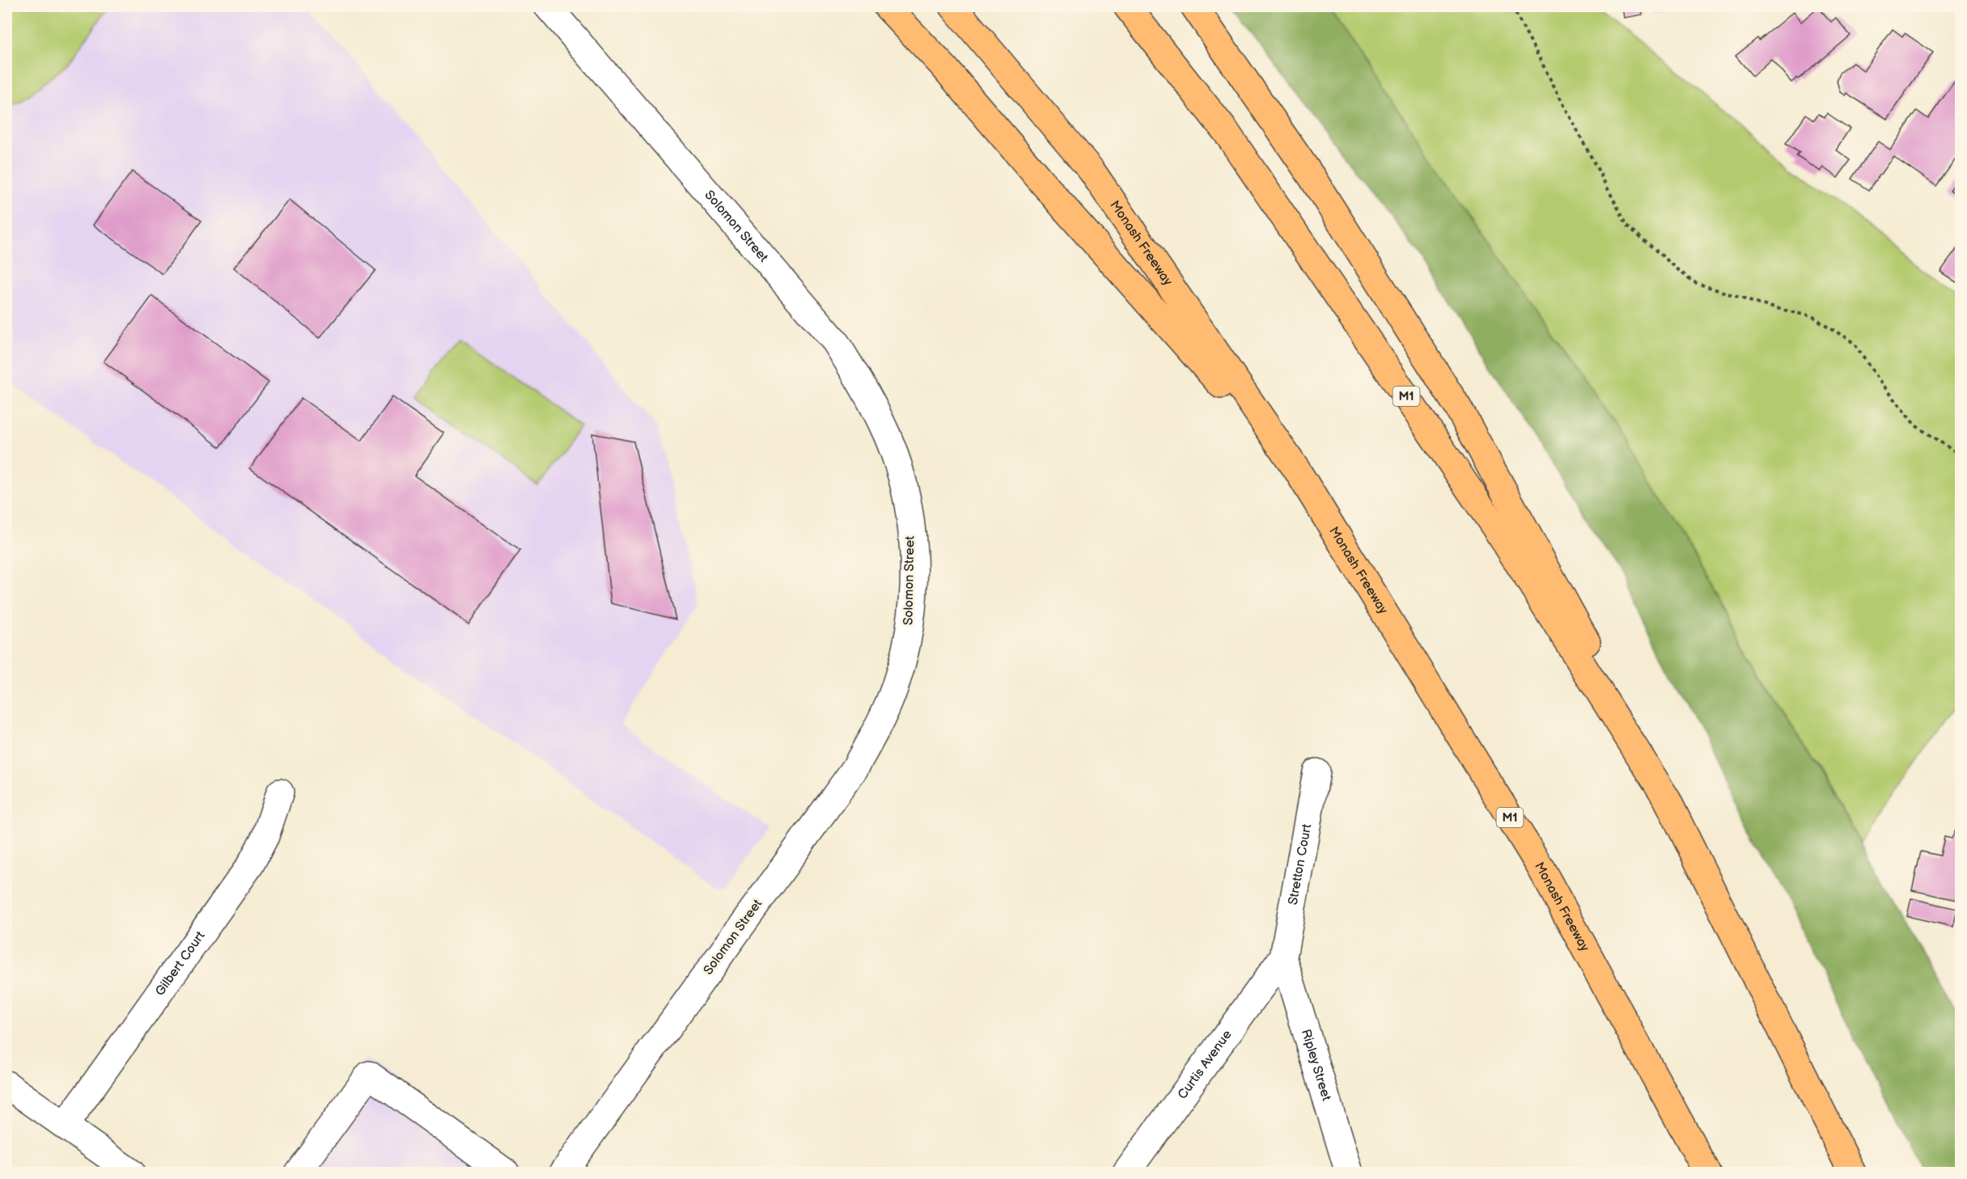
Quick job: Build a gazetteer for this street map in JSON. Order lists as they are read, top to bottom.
{
  "streets": {
    "highway": ["Monash Freeway", "M1"],
    "street": [
      "Solomon Street",
      "Stretton Court",
      "Gilbert Court",
      "Curtis Avenue",
      "Ripley Street"
    ]
  },
  "crossings": [
    ["Stretton Court", "Curtis Avenue"],
    ["Stretton Court", "Ripley Street"],
    ["Curtis Avenue", "Ripley Street"]
  ]
}
